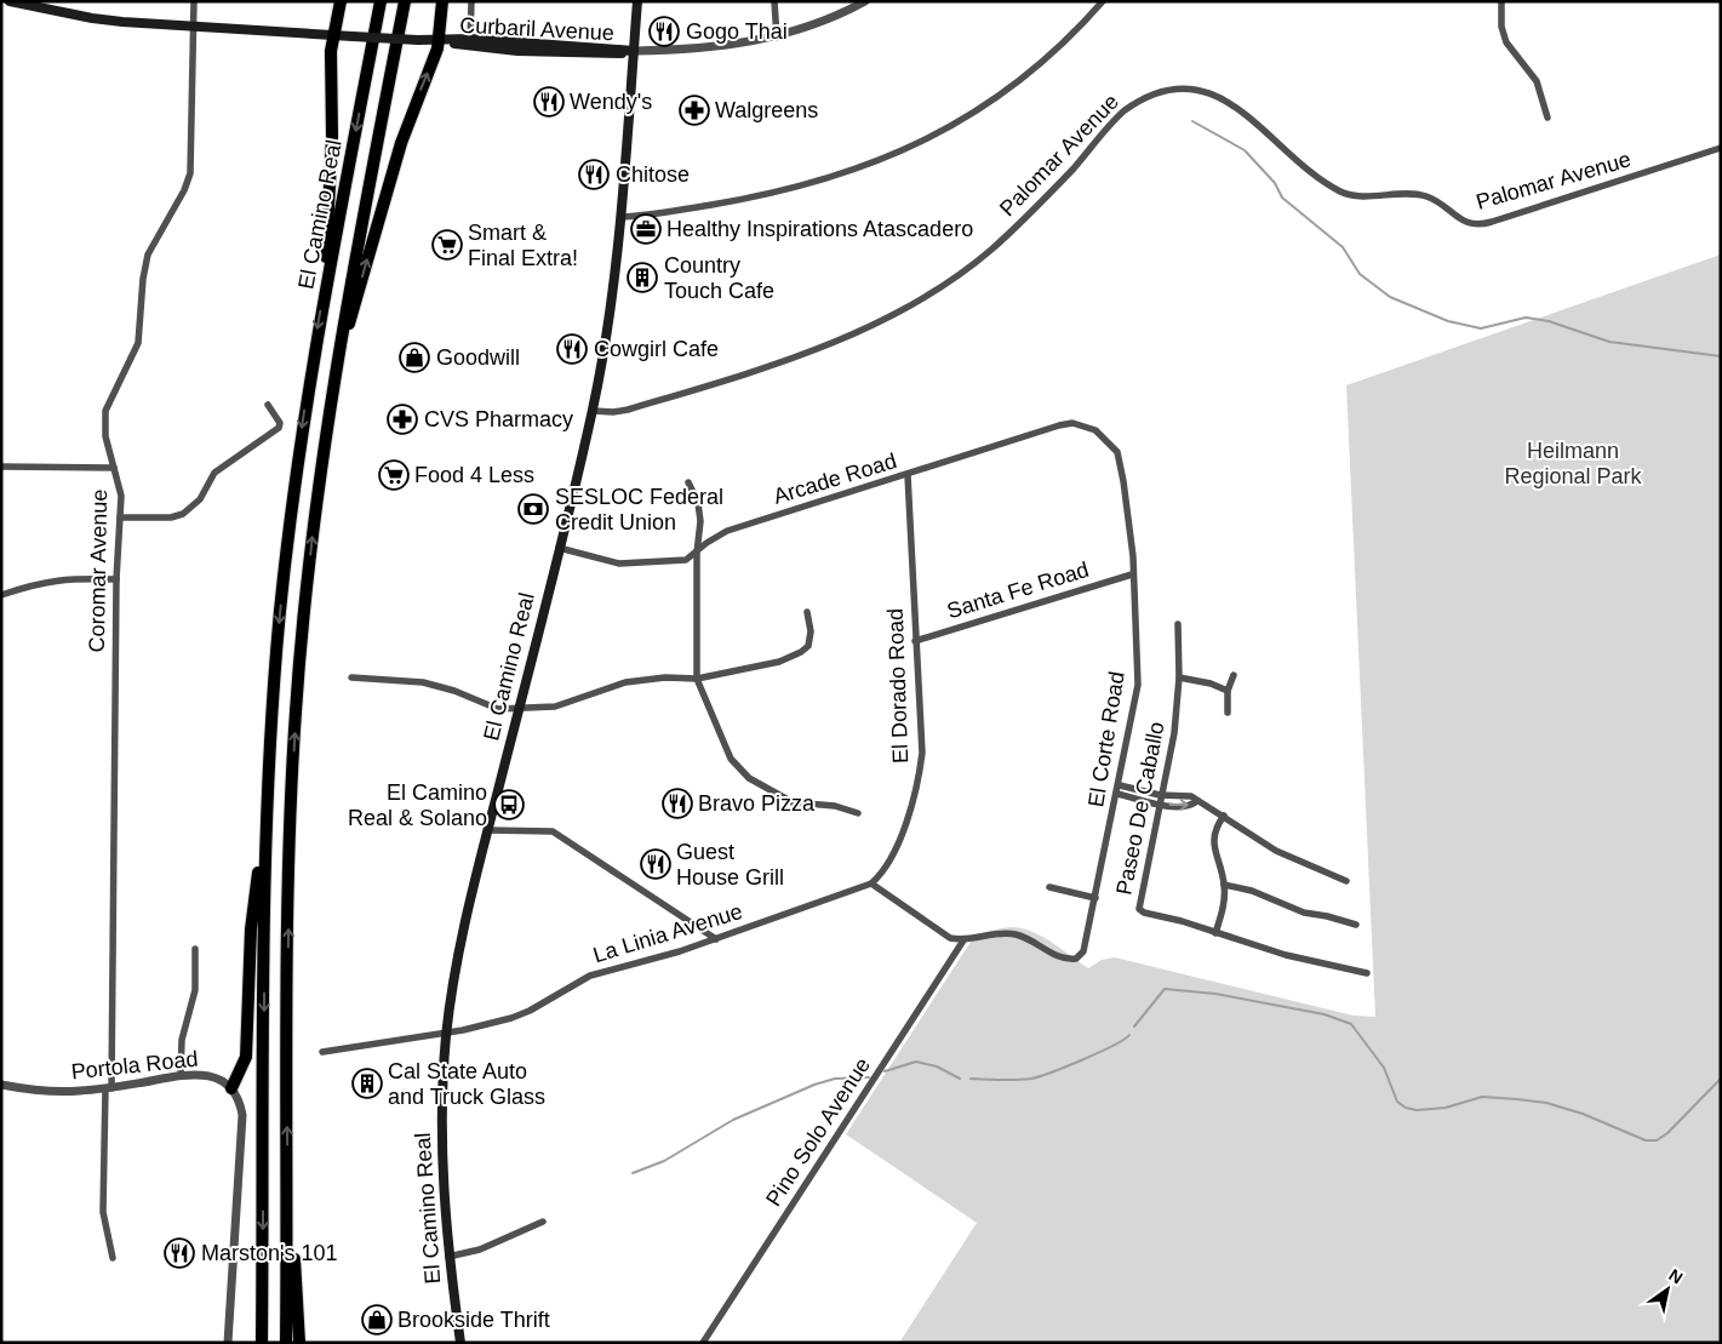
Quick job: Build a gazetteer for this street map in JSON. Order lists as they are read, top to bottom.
{
  "streets": {
    "highway": ["El Camino Real"],
    "main road": ["Curbaril Avenue"],
    "street": [
      "Palomar Avenue",
      "Arcade Road",
      "Coromar Avenue",
      "Santa Fe Road",
      "El Dorado Road",
      "El Corte Road",
      "Paseo De Caballo",
      "La Linia Avenue",
      "Portola Road",
      "Pino Solo Avenue"
    ]
  },
  "crossings": [
    ["Curbaril Avenue", "El Camino Real"],
    ["Curbaril Avenue", "Coromar Avenue"],
    ["Palomar Avenue", "El Camino Real"],
    ["El Camino Real", "Arcade Road"],
    ["El Camino Real", "La Linia Avenue"],
    ["Arcade Road", "El Dorado Road"],
    ["Arcade Road", "El Corte Road"],
    ["Coromar Avenue", "Portola Road"],
    ["Santa Fe Road", "El Dorado Road"],
    ["Santa Fe Road", "El Corte Road"],
    ["El Dorado Road", "La Linia Avenue"],
    ["El Corte Road", "Pino Solo Avenue"]
  ],
  "parks": ["Heilmann Regional Park"],
  "places": {
    "restaurant": [
      "Gogo Thai",
      "Wendy's",
      "Chitose",
      "Cowgirl Cafe",
      "Bravo Pizza",
      "Guest House Grill",
      "Marston's 101"
    ],
    "pharmacy": ["Walgreens", "CVS Pharmacy"],
    "office": ["Healthy Inspirations Atascadero"],
    "supermarket": ["Smart & Final Extra!", "Food 4 Less"],
    "building": ["Country Touch Cafe", "Cal State Auto and Truck Glass"],
    "shop": ["Goodwill", "Brookside Thrift"],
    "bank": ["SESLOC Federal Credit Union"],
    "bus stop": ["El Camino Real & Solano"]
  },
  "north": "top right"
}
